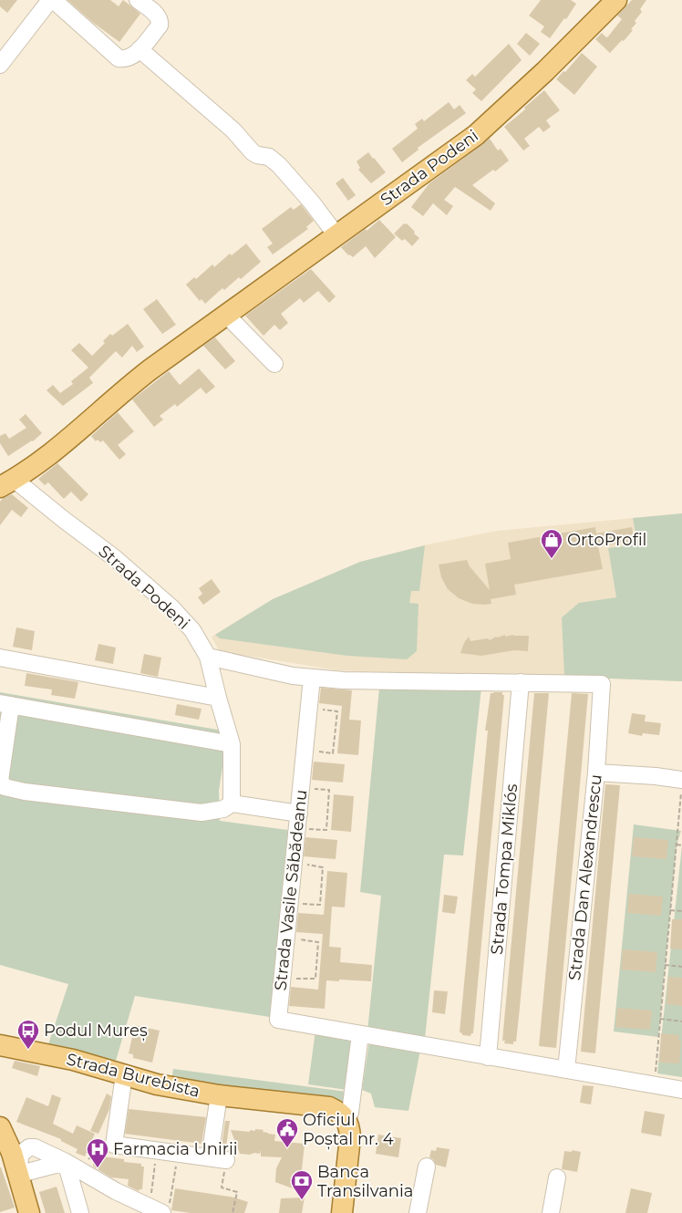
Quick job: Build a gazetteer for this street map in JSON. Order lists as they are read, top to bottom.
{
  "streets": {
    "main road": ["Strada Podeni", "Strada Burebista"],
    "street": ["Strada Tompa Miklós", "Strada Dan Alexandrescu", "Strada Vasile Săbădeanu"]
  },
  "crossings": [
    ["Strada Tompa Miklós", "Strada Dan Alexandrescu"],
    ["Strada Tompa Miklós", "Strada Vasile Săbădeanu"],
    ["Strada Dan Alexandrescu", "Strada Vasile Săbădeanu"]
  ],
  "places": {
    "shop": ["OrtoProfil"],
    "bus stop": ["Podul Mureș"],
    "public building": ["Oficiul Poștal nr. 4"],
    "hospital": ["Farmacia Unirii"],
    "bank": ["Banca Transilvania"]
  }
}
